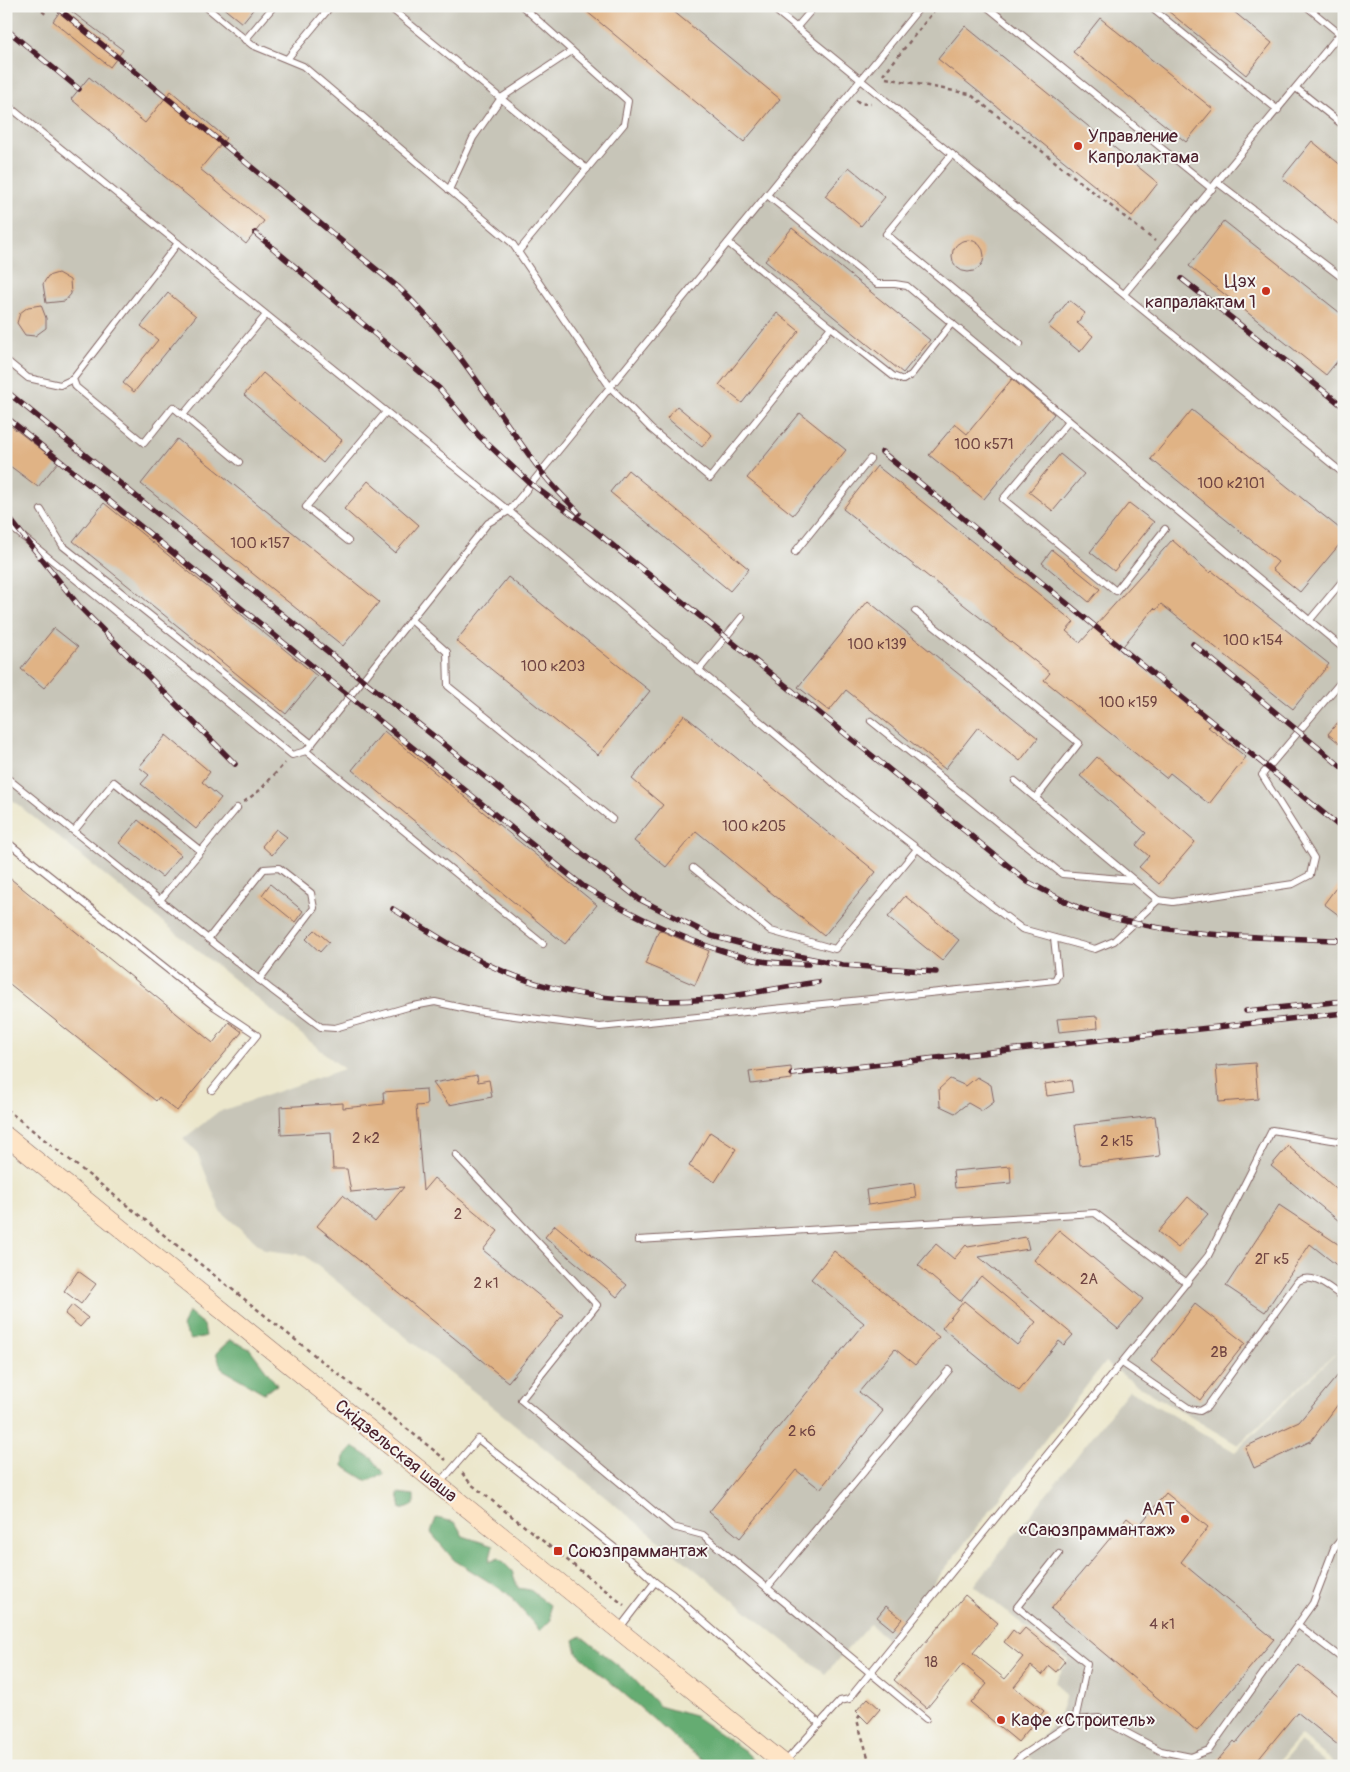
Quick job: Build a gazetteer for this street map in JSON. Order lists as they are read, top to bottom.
{
  "streets": {
    "street": ["Скідзельская шаша"]
  },
  "places": {
    "other": [
      "Управление Капролактама",
      "Цэх капралактам 1",
      "ААТ «Саюзпраммантаж»",
      "Кафе «Строитель»"
    ],
    "transit": ["Союзпраммантаж"]
  },
  "house_numbers": [
    "100 к571",
    "100 к2101",
    "100 к157",
    "100 к154",
    "100 к139",
    "100 к203",
    "100 к159",
    "100 к205",
    "2 к2",
    "2 к15",
    "2",
    "2Г к5",
    "2А",
    "2 к1",
    "2В",
    "2 к6",
    "4 к1",
    "18"
  ]
}
